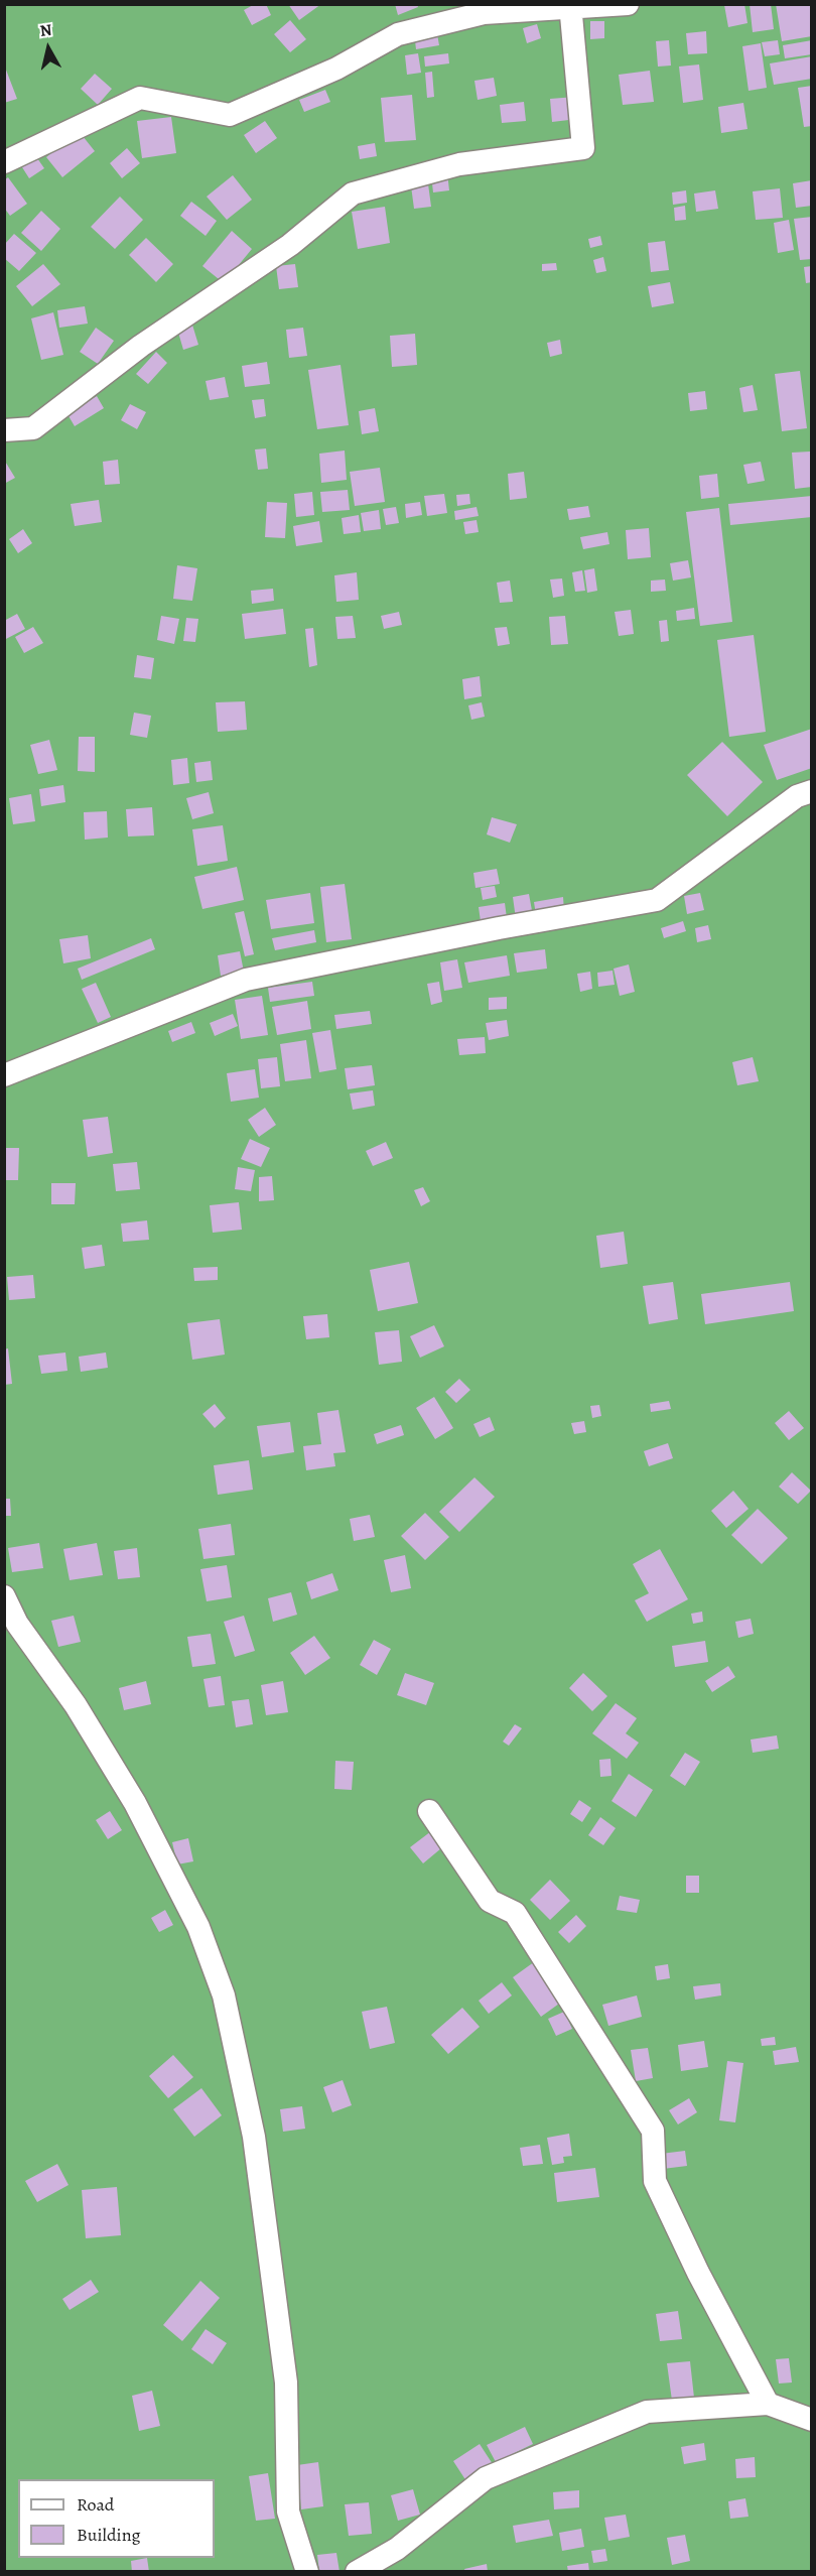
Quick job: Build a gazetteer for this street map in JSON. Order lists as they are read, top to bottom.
{
  "legend": ["Road", "Building"],
  "north": "top"
}
